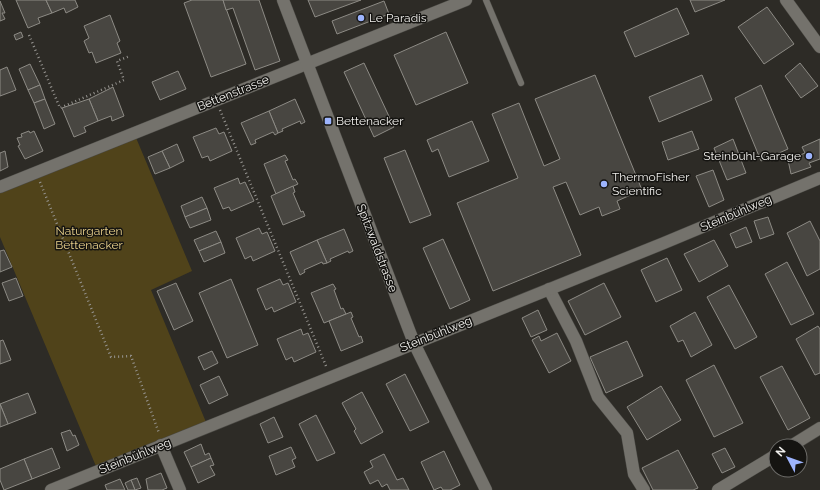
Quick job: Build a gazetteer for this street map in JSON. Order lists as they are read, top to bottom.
{
  "streets": {
    "street": ["Bettenstrasse", "Steinbühlweg", "Spitzwaldstrasse"]
  },
  "crossings": [
    ["Bettenstrasse", "Spitzwaldstrasse"],
    ["Steinbühlweg", "Spitzwaldstrasse"]
  ],
  "parks": ["Naturgarten Bettenacker"],
  "places": {
    "other": ["Le Paradis", "Steinbühl-Garage", "ThermoFisher Scientific"],
    "transit": ["Bettenacker"]
  },
  "north": "top left"
}
